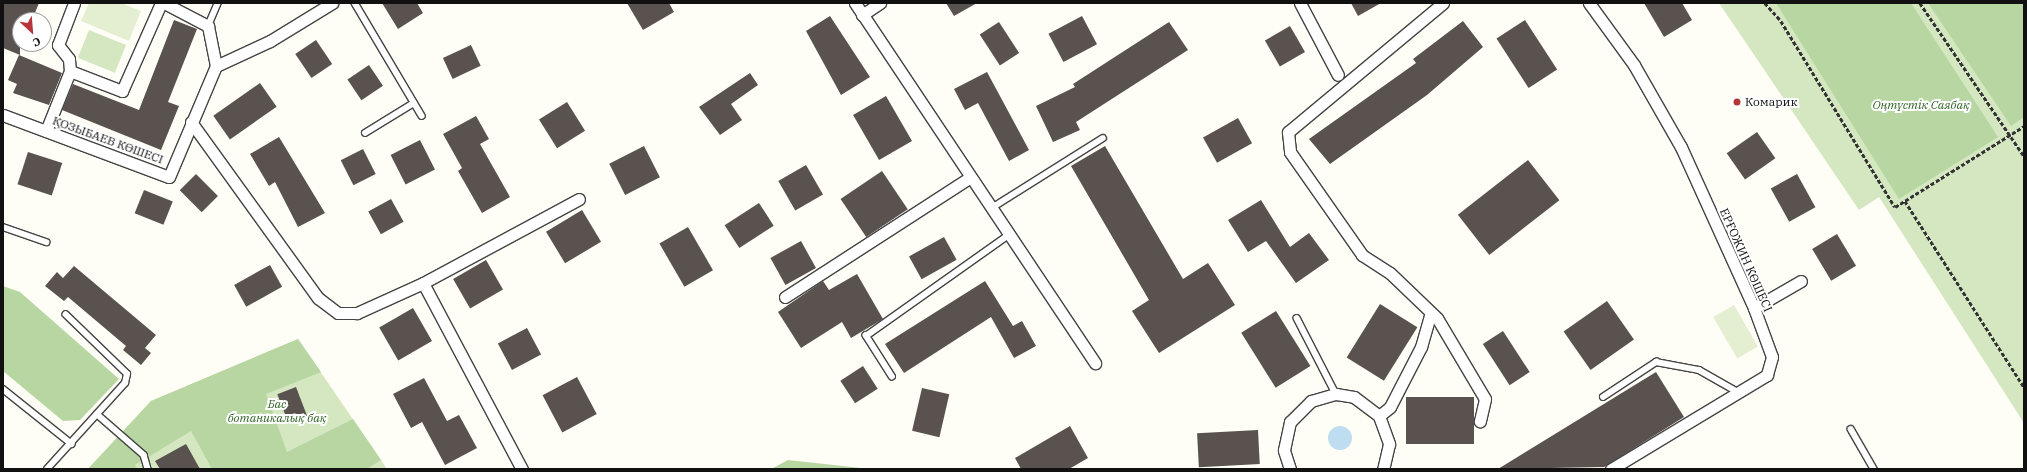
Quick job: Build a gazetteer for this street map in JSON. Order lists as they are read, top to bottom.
{
  "streets": {
    "street": ["ҚОЗЫБАЕВ КӨШЕСІ", "ЕРҒОЖИН КӨШЕСІ"]
  },
  "parks": ["Оңтүстік Саябақ", "Бас ботаникалық бақ"],
  "places": ["Комарик"],
  "north": "bottom right"
}
